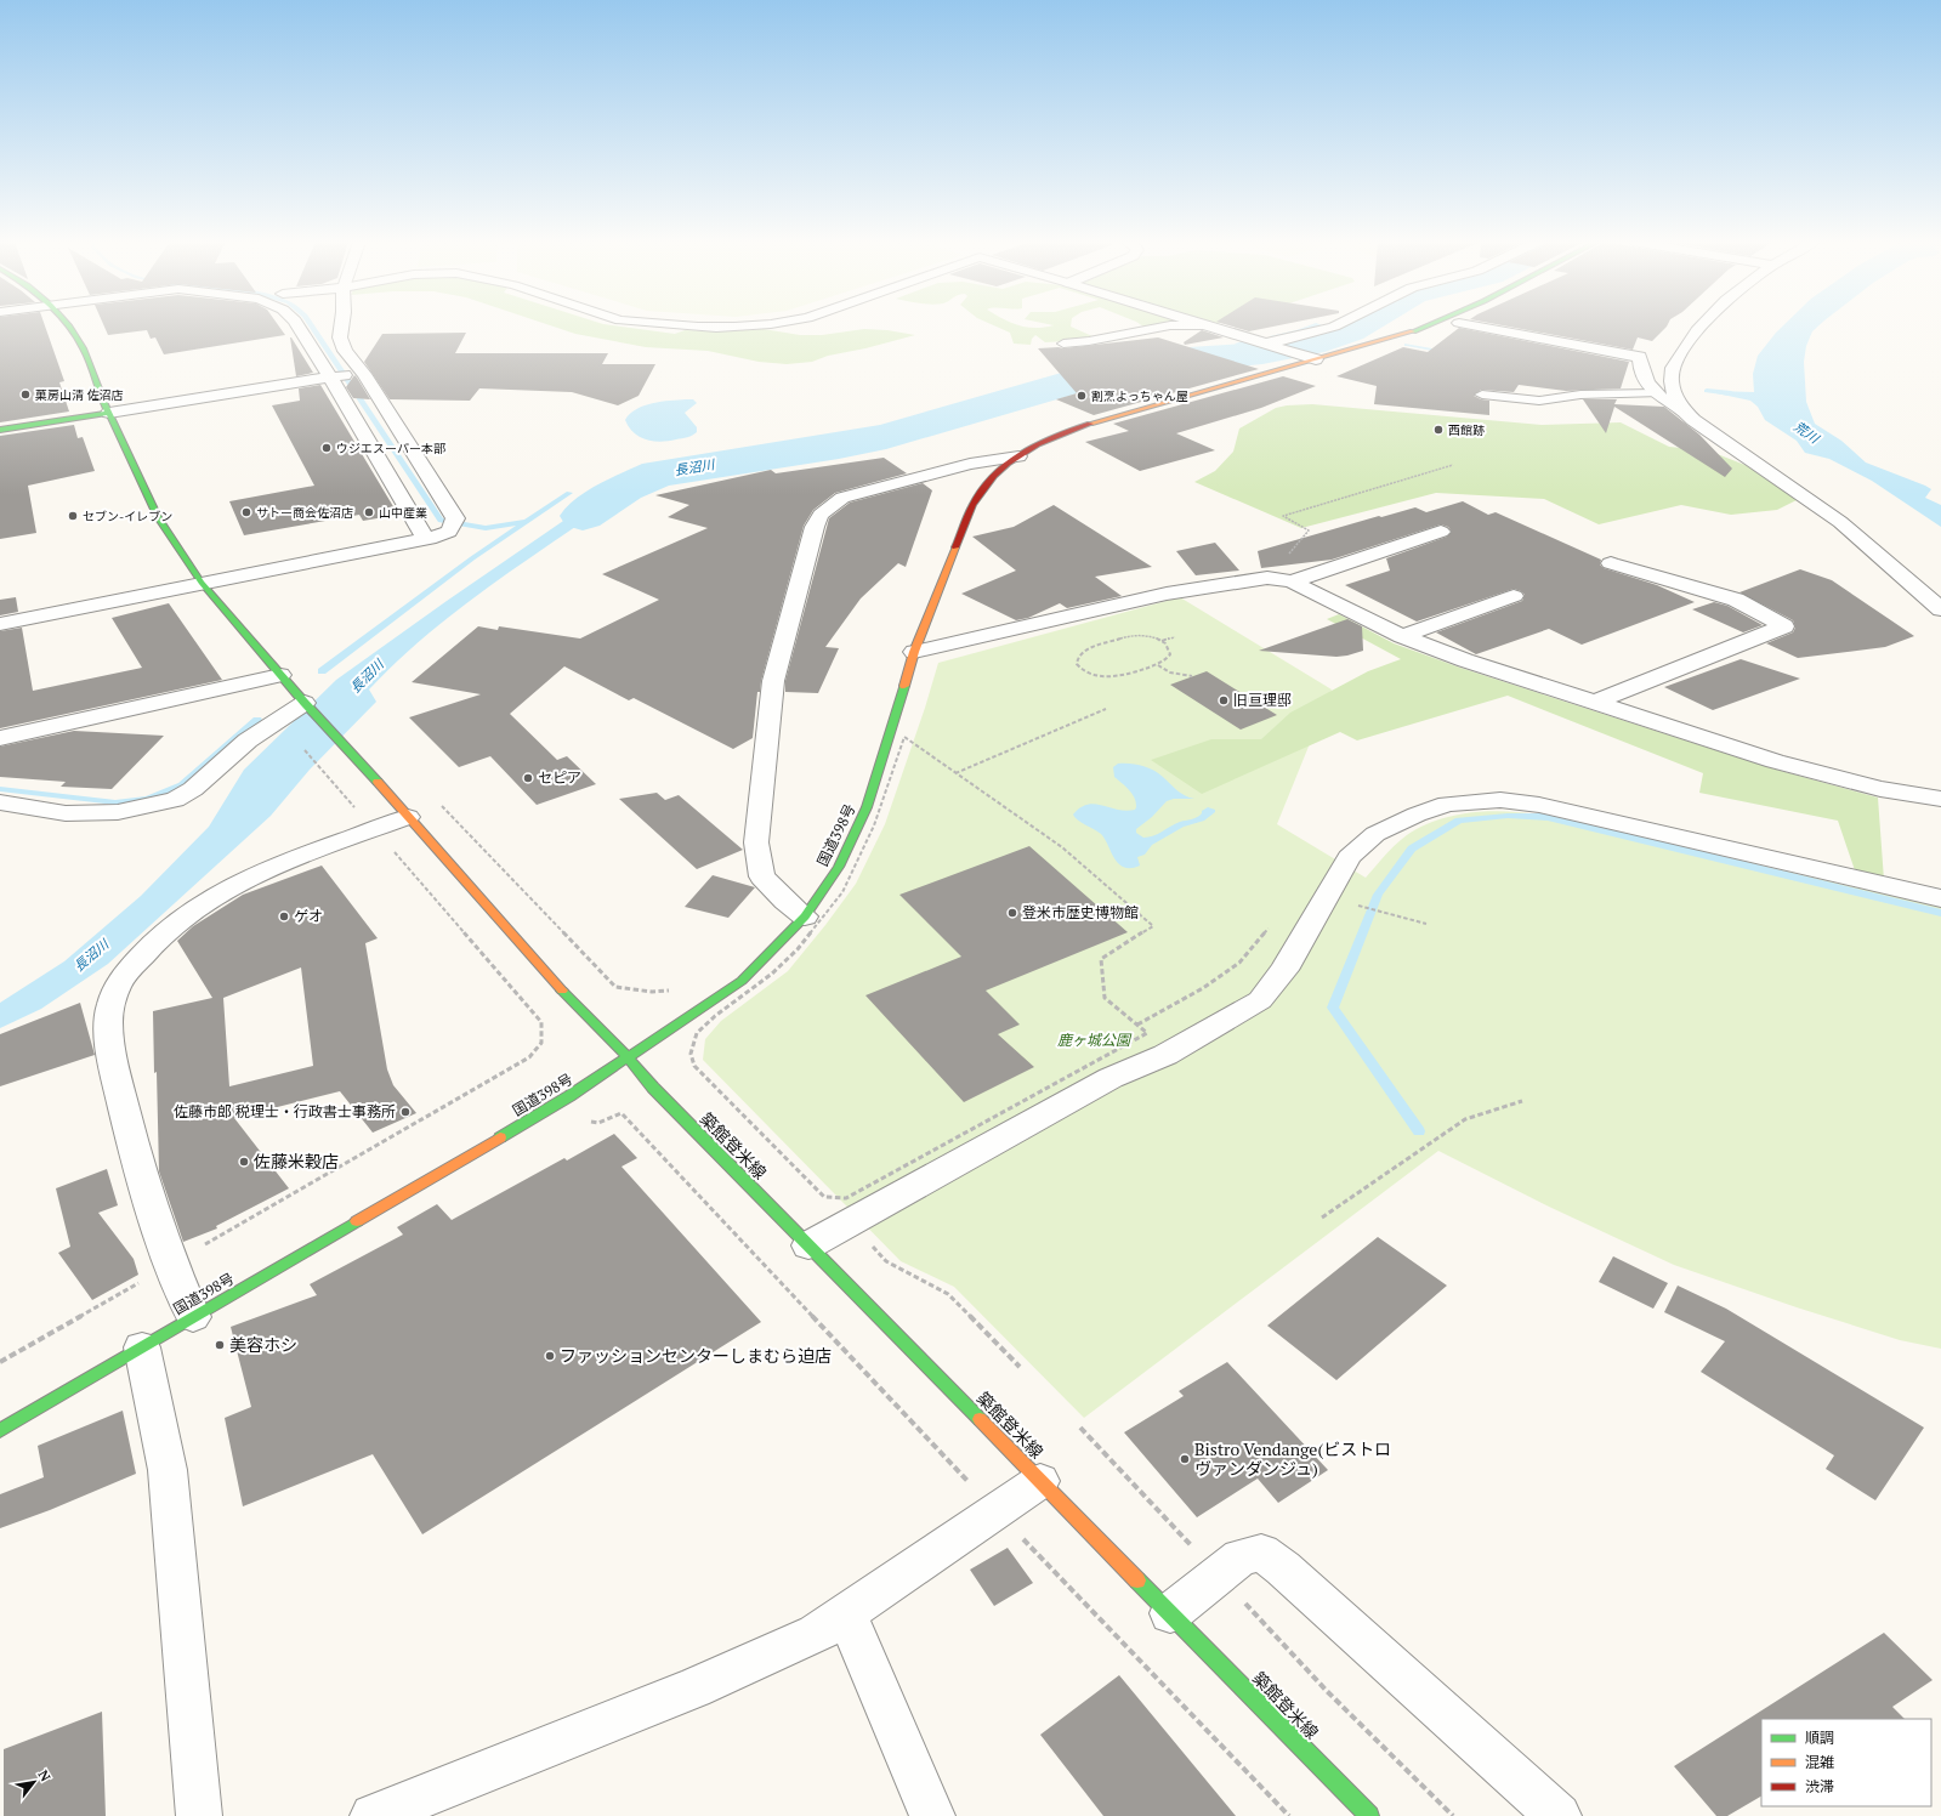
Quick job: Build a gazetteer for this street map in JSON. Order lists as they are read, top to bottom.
{
  "streets": {
    "main road": ["国道398号", "築館登米線"]
  },
  "crossings": [
    ["国道398号", "築館登米線"]
  ],
  "water": ["荒川", "長沼川"],
  "parks": ["鹿ヶ城公園"],
  "places": [
    "菓房山清 佐沼店",
    "割烹よっちゃん屋",
    "西館跡",
    "ウジエスーパー本部",
    "サトー商会佐沼店",
    "山中産業",
    "セブン-イレブン",
    "旧亘理邸",
    "セピア",
    "登米市歴史博物館",
    "ゲオ",
    "佐藤市郎 税理士・行政書士事務所",
    "佐藤米穀店",
    "美容ホシ",
    "ファッションセンターしまむら迫店",
    "Bistro Vendange(ビストロ ヴァンダンジュ)"
  ],
  "legend": ["順調", "混雑", "渋滞"],
  "north": "top right"
}
